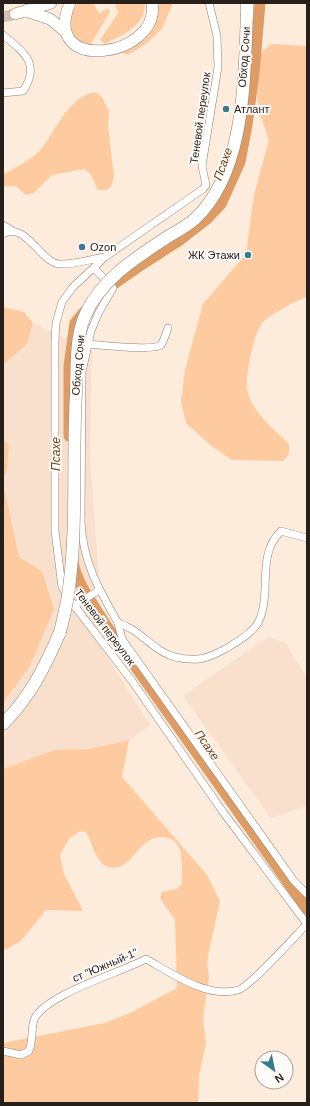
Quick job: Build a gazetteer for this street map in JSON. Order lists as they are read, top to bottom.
{
  "streets": {
    "highway": ["Обход Сочи"],
    "street": ["Теневой переулок", "ст \"Южный-1\""]
  },
  "crossings": [
    ["Теневой переулок", "ст \"Южный-1\""]
  ],
  "water": ["Псахе"],
  "places": ["Атлант", "Ozon", "ЖК Этажи"],
  "north": "bottom right"
}
